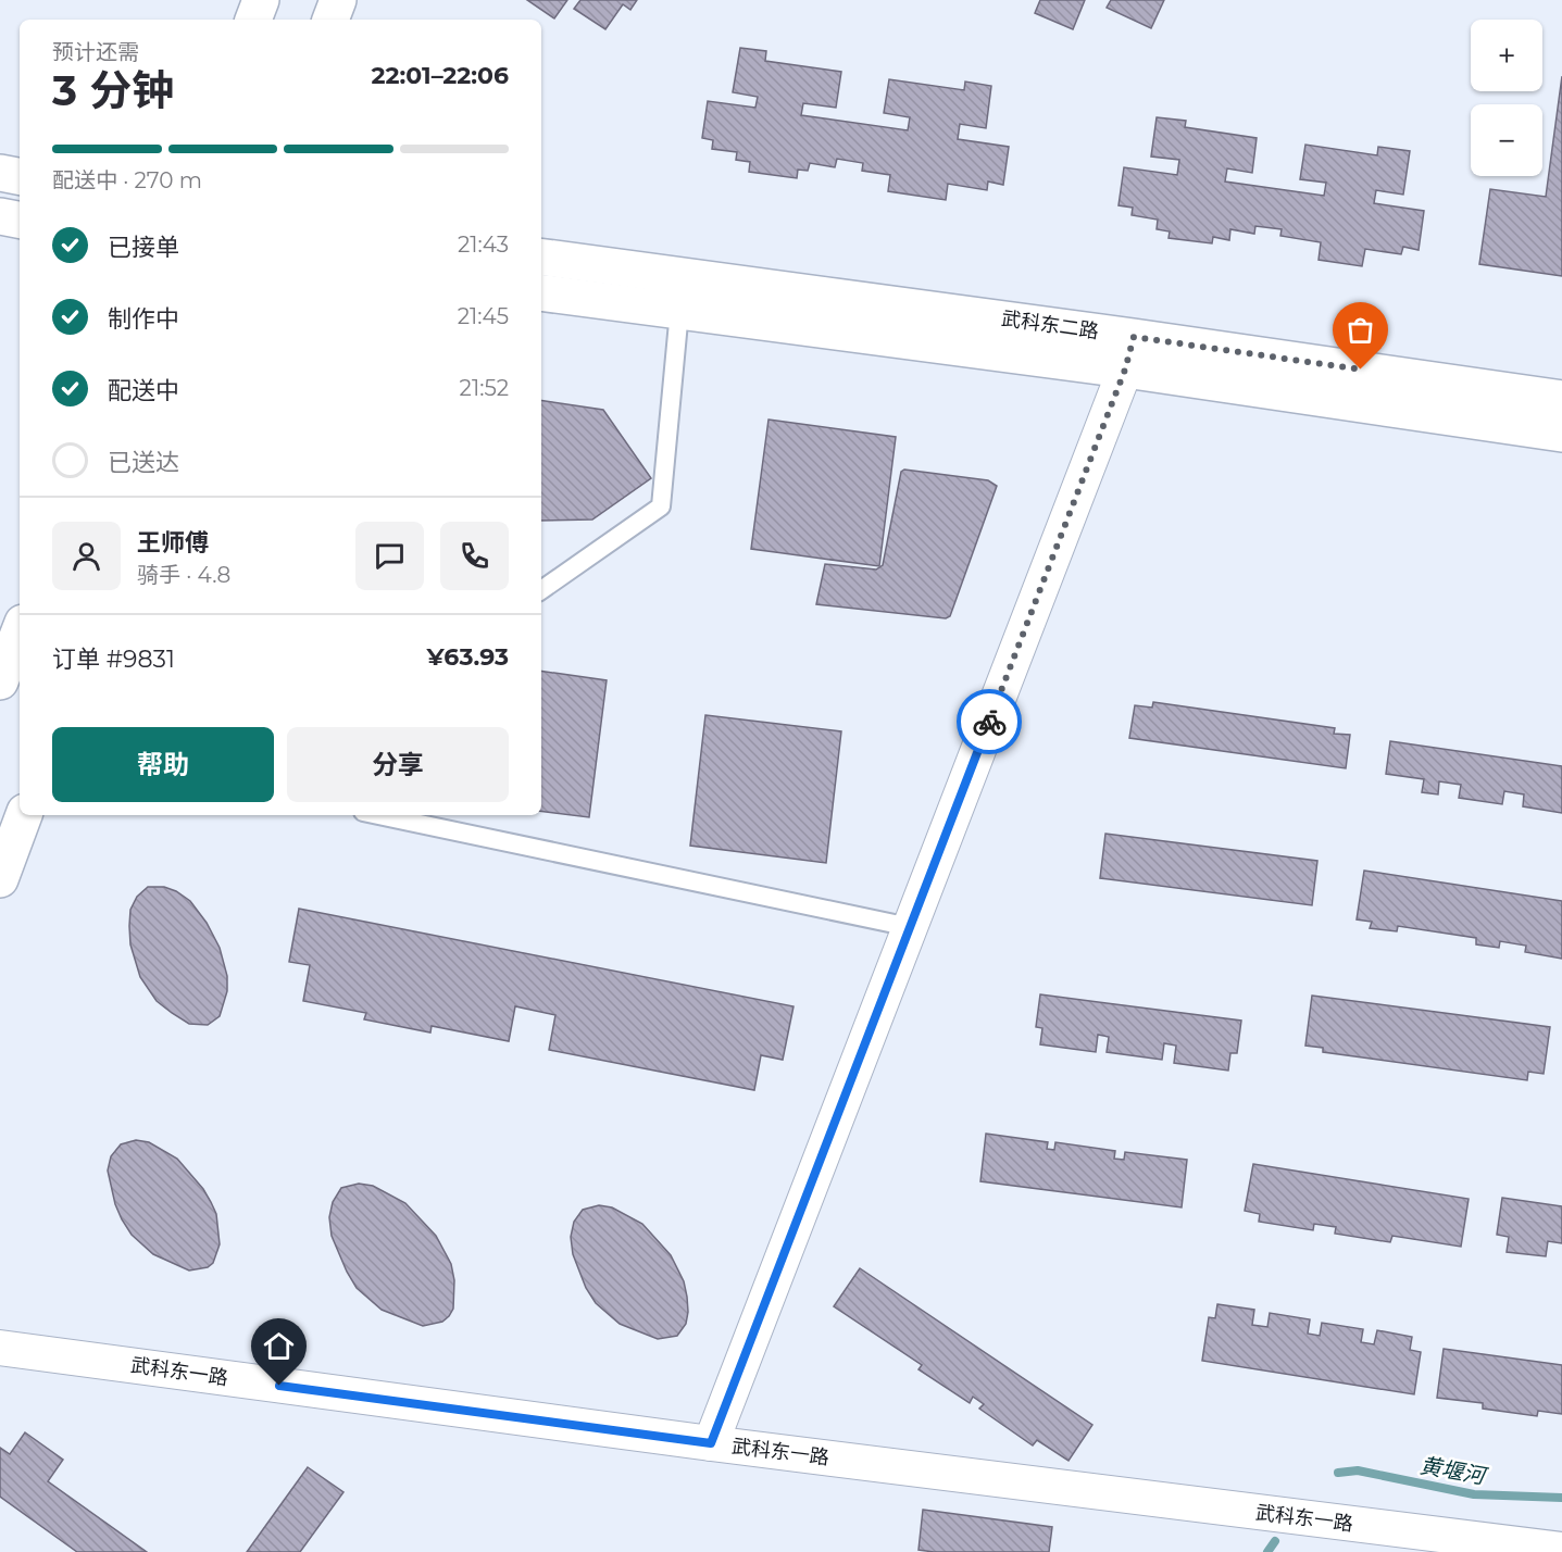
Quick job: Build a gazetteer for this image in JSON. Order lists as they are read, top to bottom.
{
  "streets": {
    "street": ["武科东二路", "武科东一路"]
  },
  "water": ["黄堰河"],
  "page": {
    "map_buttons": ["+", "−"],
    "heading": ["3 分钟", "预计还需", "22:01–22:06"],
    "panel": [
      "王师傅",
      "骑手 · 4.8",
      "订单 #9831",
      "¥63.93"
    ],
    "bar": "配送中 · 270 m",
    "list": [
      ["已接单", "21:43"],
      ["制作中", "21:45"],
      ["配送中", "21:52"],
      "已送达"
    ],
    "buttons": ["帮助", "分享"]
  }
}
